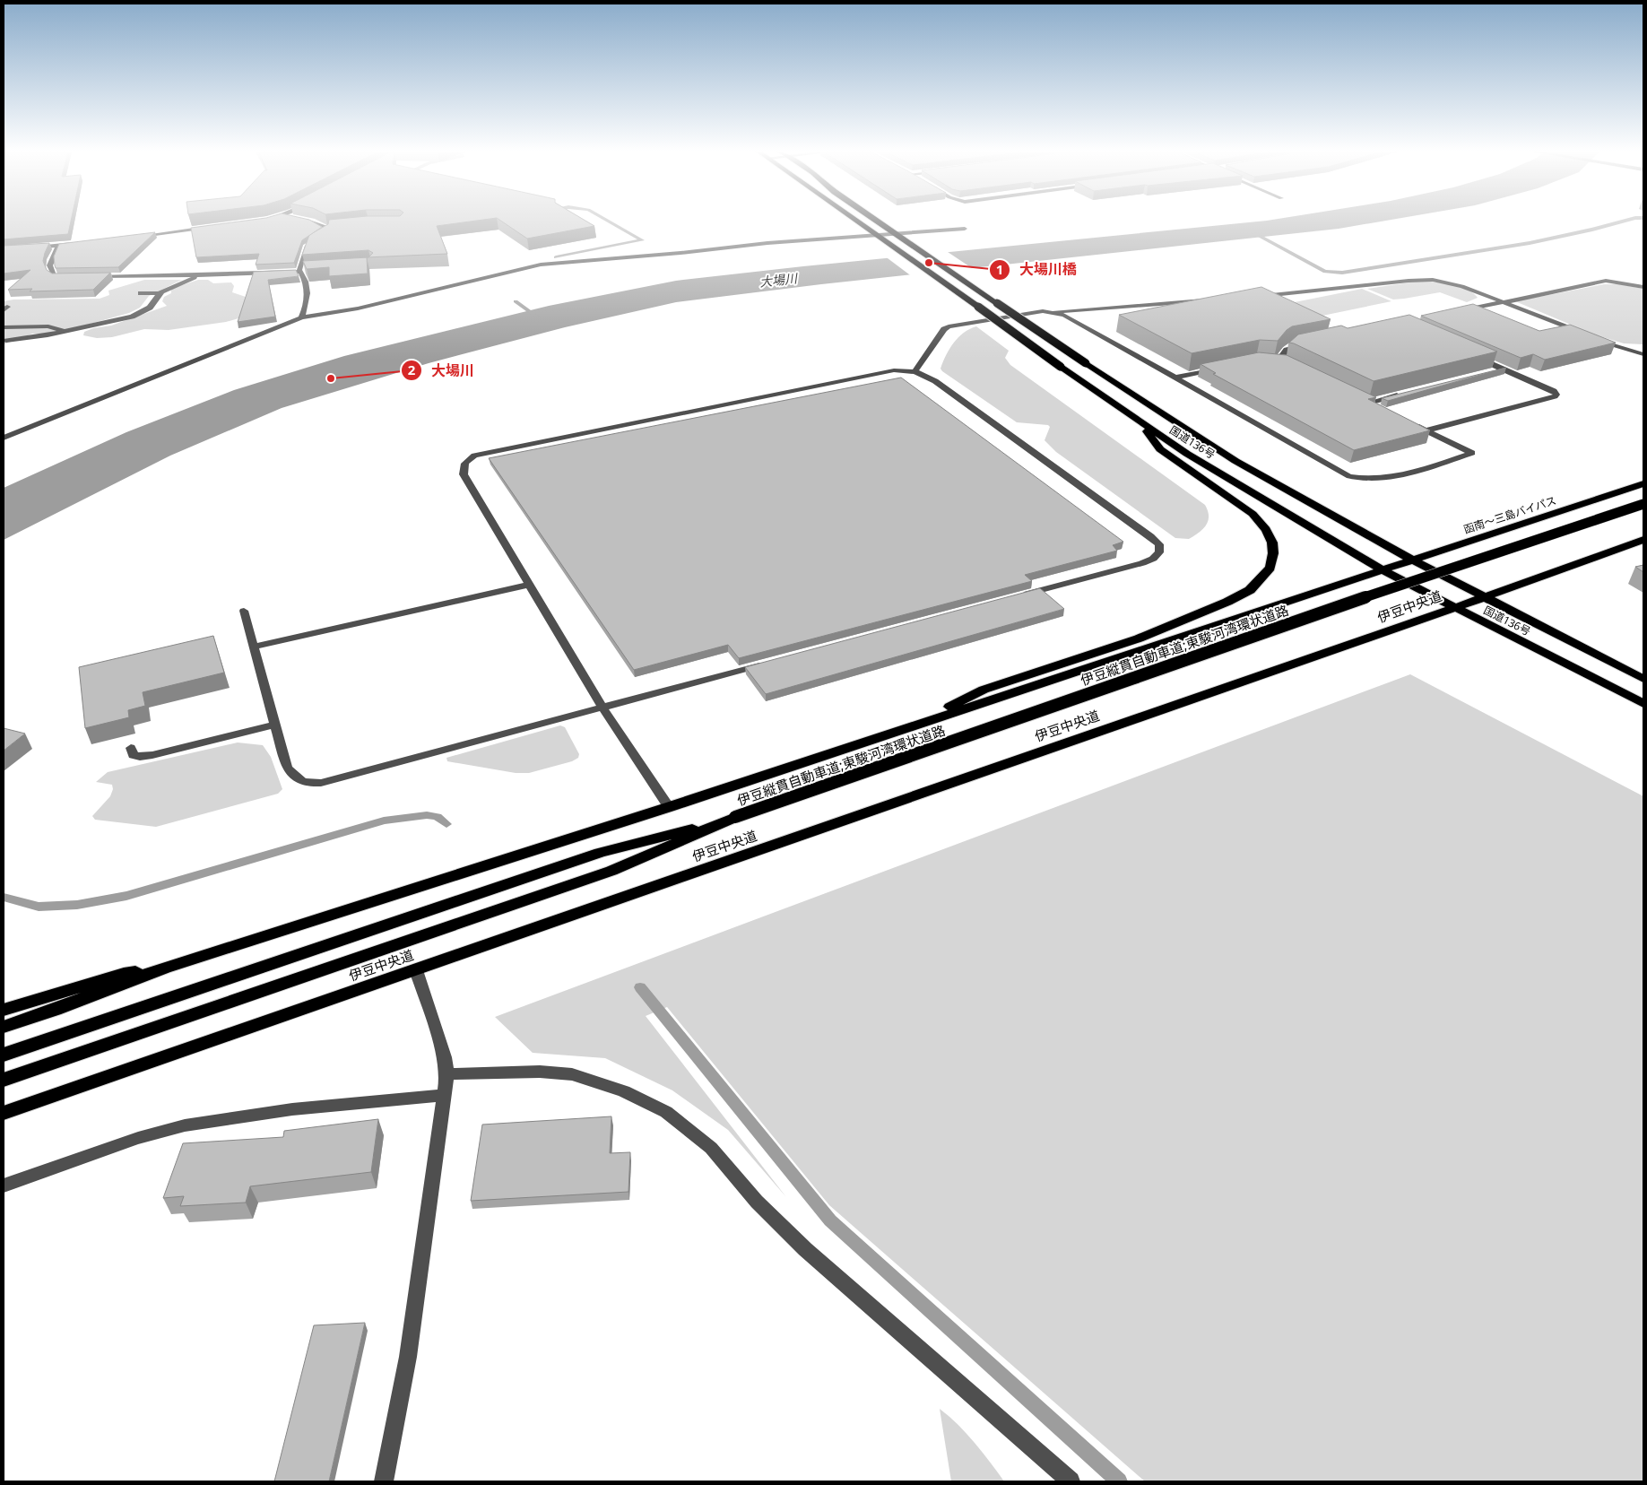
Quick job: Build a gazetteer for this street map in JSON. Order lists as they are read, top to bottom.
{
  "streets": {
    "highway": [
      "国道136号",
      "函南～三島バイパス",
      "伊豆中央道",
      "伊豆縦貫自動車道;東駿河湾環状道路"
    ]
  },
  "crossings": [
    ["国道136号", "函南～三島バイパス"],
    ["国道136号", "伊豆中央道"]
  ],
  "water": ["大場川"],
  "places": ["大場川橋", "大場川"]
}
